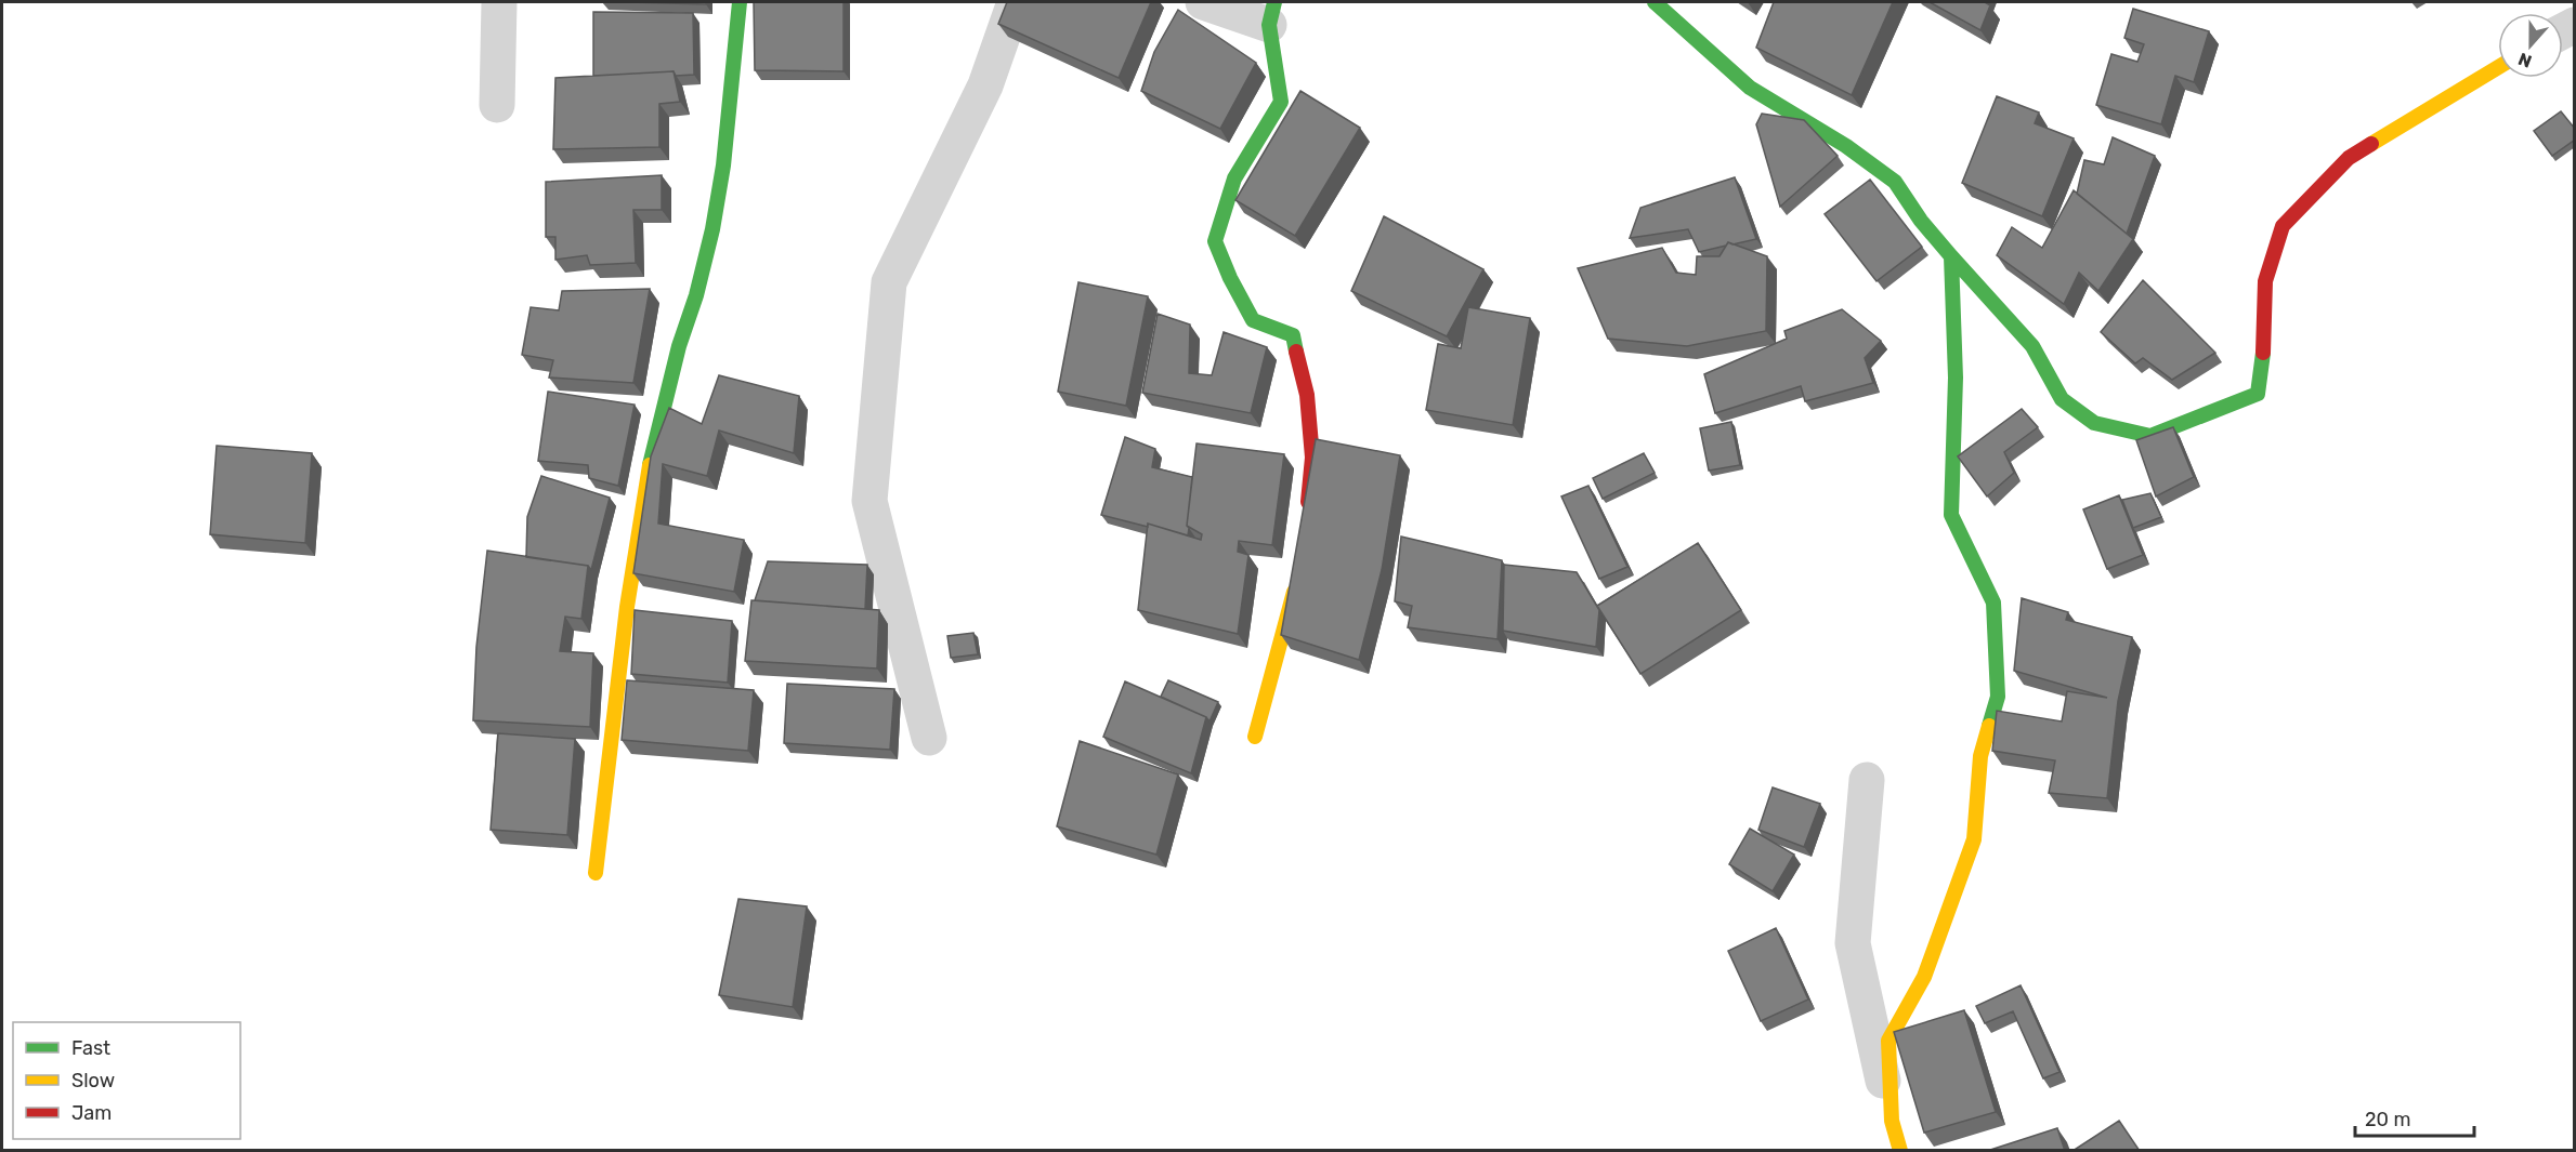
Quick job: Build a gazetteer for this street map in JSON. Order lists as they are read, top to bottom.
{
  "legend": ["Fast", "Slow", "Jam"],
  "scale_bar": "20 m",
  "north": "bottom"
}
